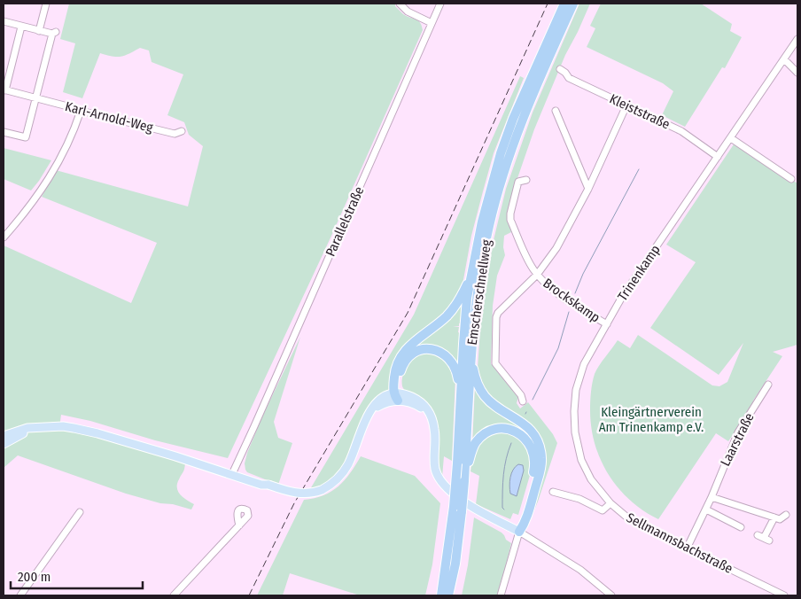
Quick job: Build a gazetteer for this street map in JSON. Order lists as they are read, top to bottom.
{
  "streets": {
    "highway": ["Emscherschnellweg"],
    "street": [
      "Kleiststraße",
      "Karl-Arnold-Weg",
      "Parallelstraße",
      "Trinenkamp",
      "Brockskamp",
      "Laarstraße",
      "Sellmannsbachstraße"
    ]
  },
  "crossings": [
    ["Kleiststraße", "Trinenkamp"],
    ["Trinenkamp", "Brockskamp"],
    ["Trinenkamp", "Sellmannsbachstraße"],
    ["Laarstraße", "Sellmannsbachstraße"]
  ],
  "parks": ["Kleingärtnerverein Am Trinenkamp e.V."],
  "scale_bar": "200 m"
}
